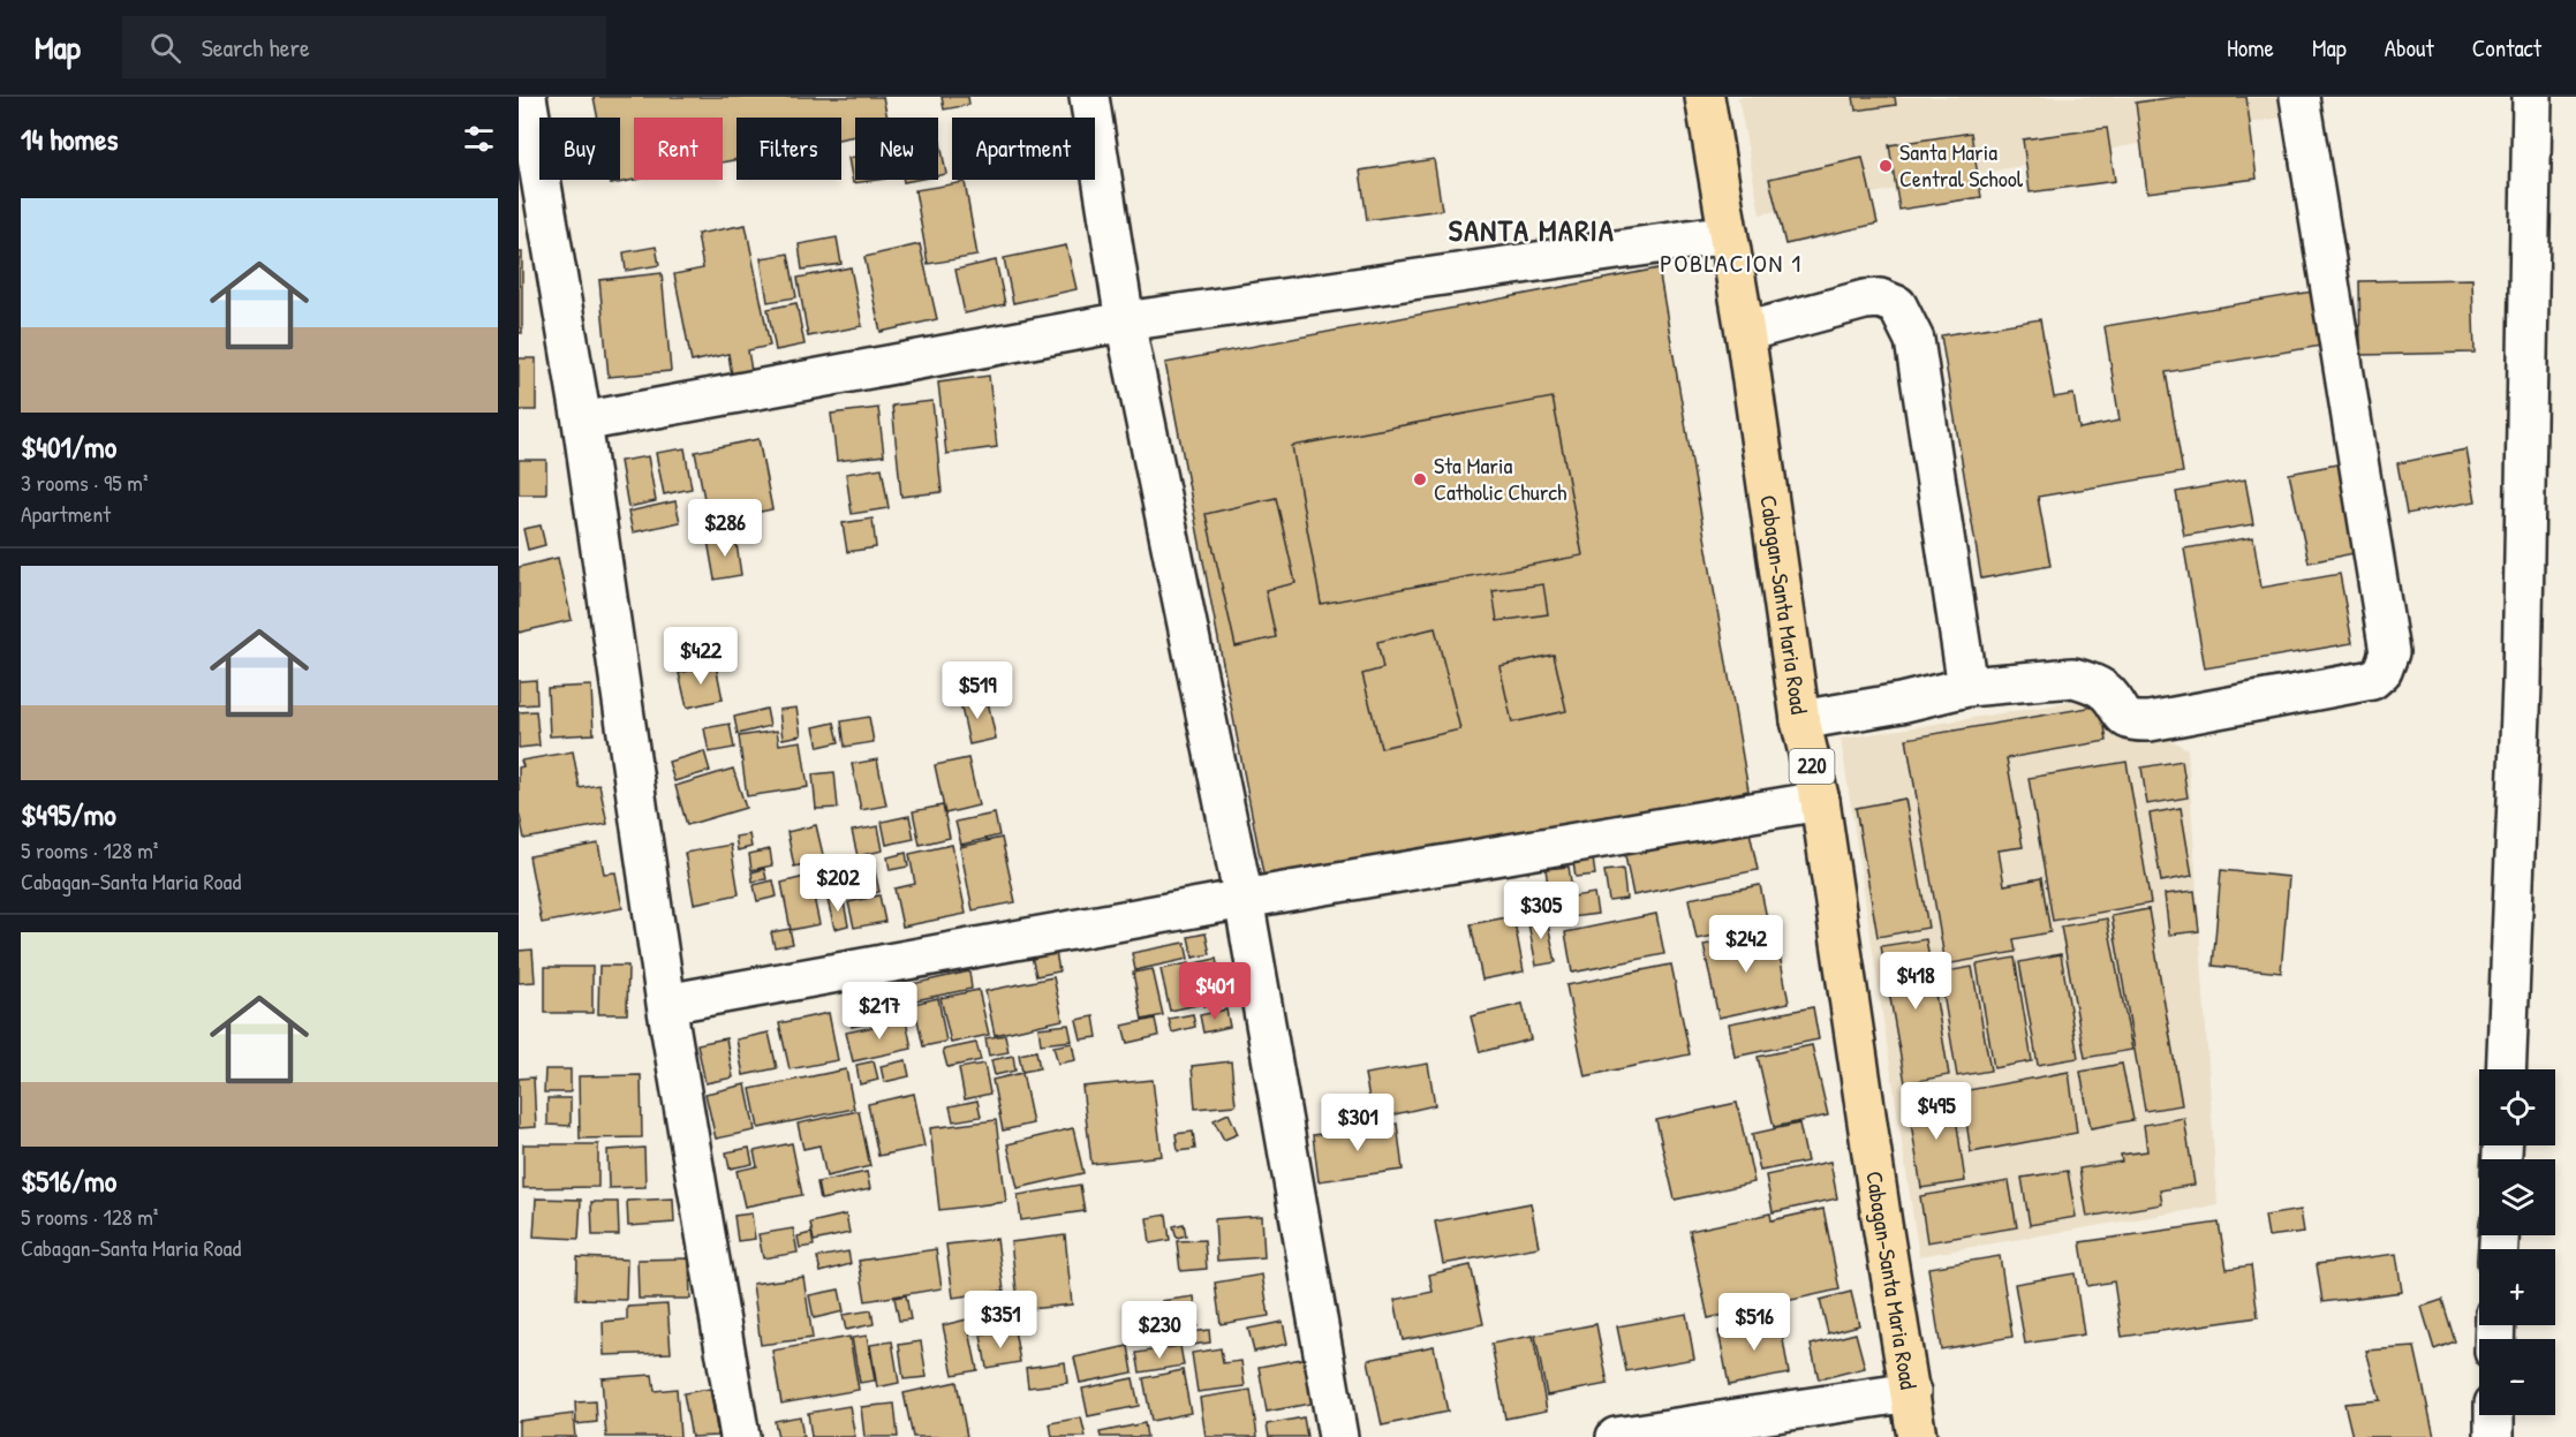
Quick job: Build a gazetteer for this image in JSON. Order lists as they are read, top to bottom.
{
  "streets": {
    "main road": ["Cabagan-Santa Maria Road", "220"]
  },
  "districts": ["SANTA MARIA", "POBLACION 1"],
  "places": ["Santa Maria Central School", "Sta Maria Catholic Church"],
  "page": {
    "header": "Map",
    "search": "Search here",
    "nav": [
      "Home",
      "Map",
      "About",
      "Contact"
    ],
    "heading": "14 homes",
    "chip": [
      "Buy",
      "Rent",
      "Filters",
      "New",
      "Apartment"
    ],
    "list": [
      {
        "name": "$401/mo",
        "note": "3 rooms · 95 m² · Apartment"
      },
      {
        "name": "$495/mo",
        "note": "5 rooms · 128 m² · Cabagan-Santa Maria Road"
      },
      {
        "name": "$516/mo",
        "note": "5 rooms · 128 m² · Cabagan-Santa Maria Road"
      }
    ],
    "price": [
      "$286",
      "$422",
      "$519",
      "$202",
      "$305",
      "$242",
      "$418",
      "$401",
      "$217",
      "$495",
      "$301",
      "$351",
      "$516",
      "$230"
    ],
    "map_buttons": ["+", "−"]
  }
}
